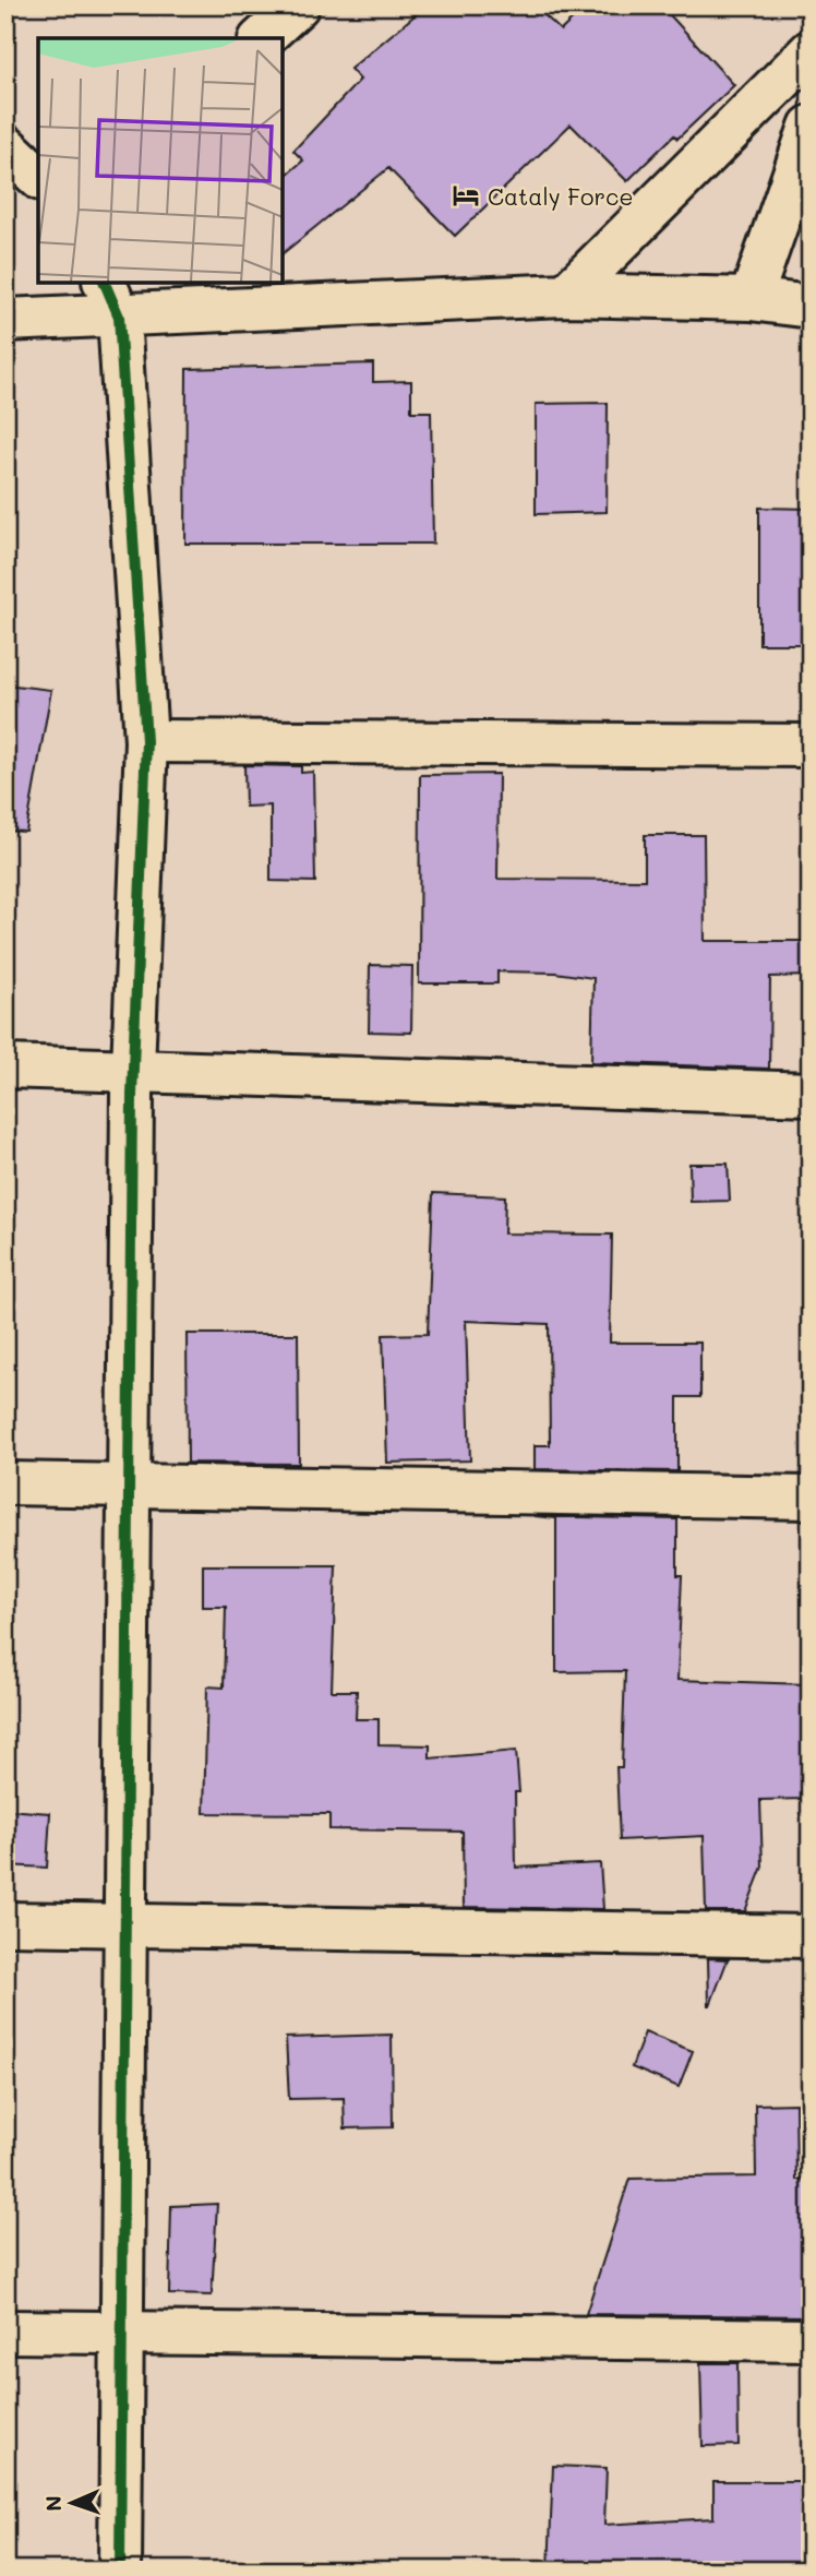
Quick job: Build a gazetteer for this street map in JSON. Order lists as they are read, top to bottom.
{
  "places": {
    "hotel": ["Cataly Force"]
  },
  "north": "left"
}
